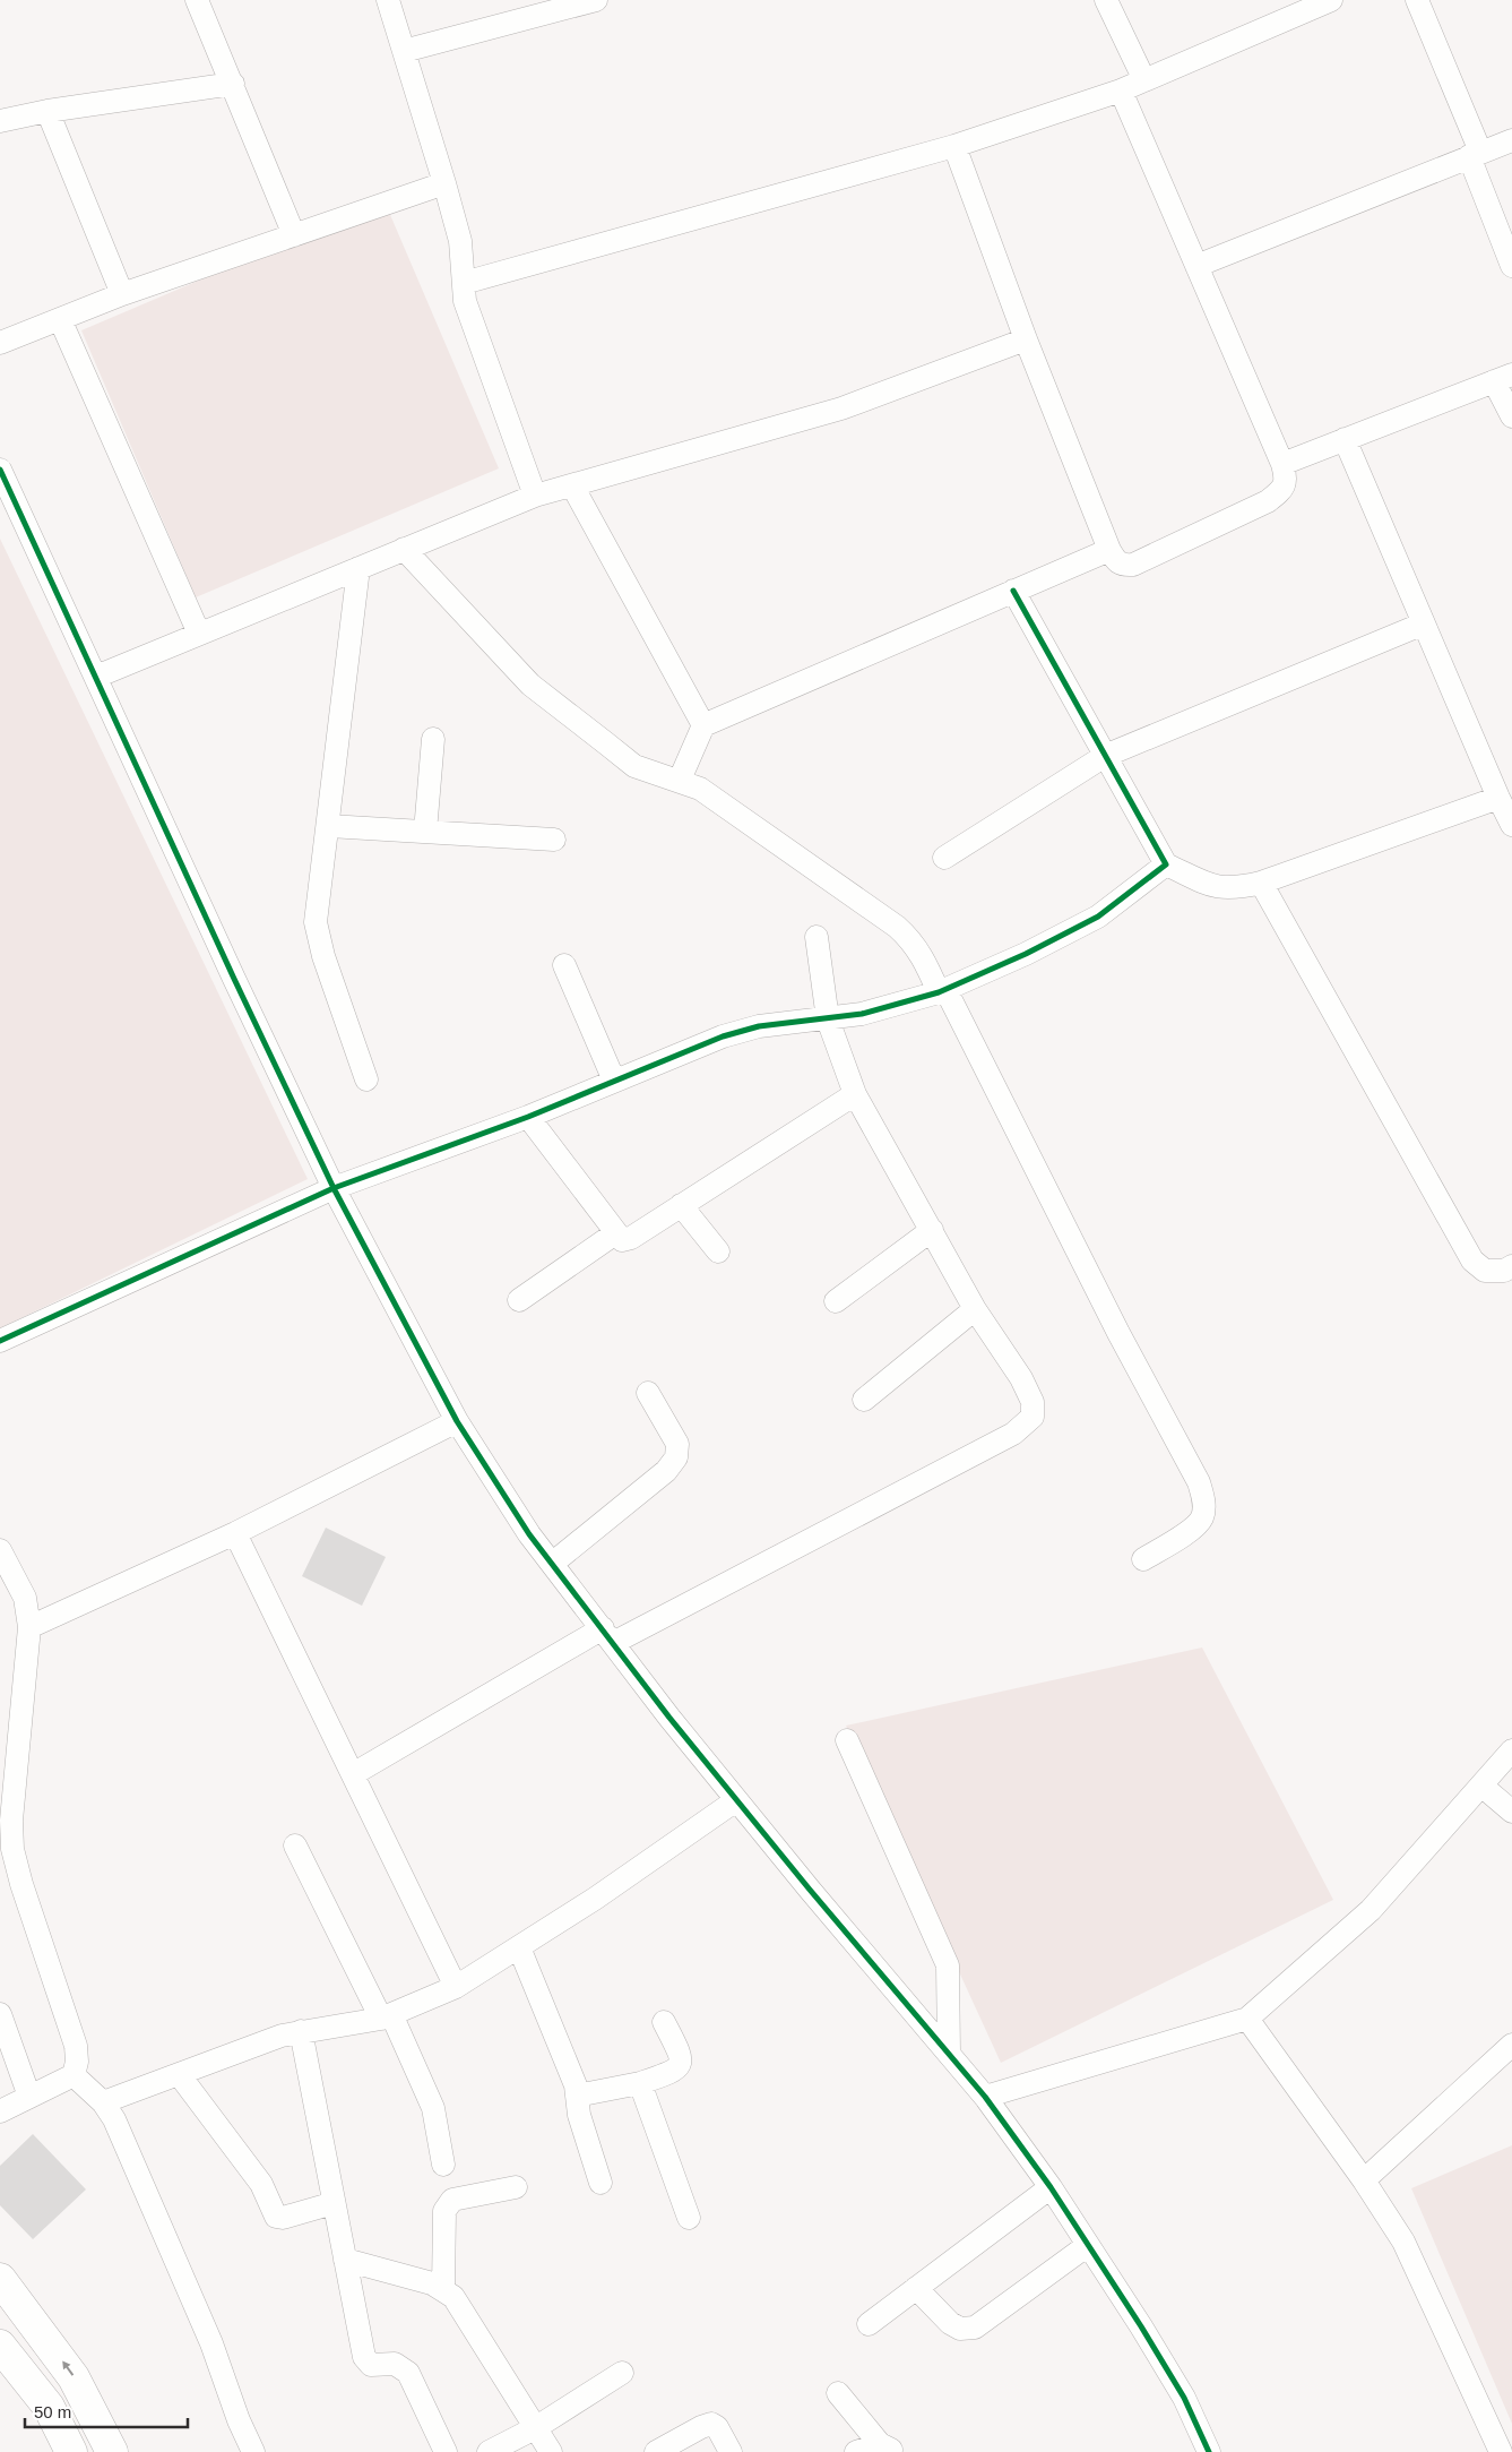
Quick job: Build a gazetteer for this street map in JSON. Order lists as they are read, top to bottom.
{
  "scale_bar": "50 m"
}
